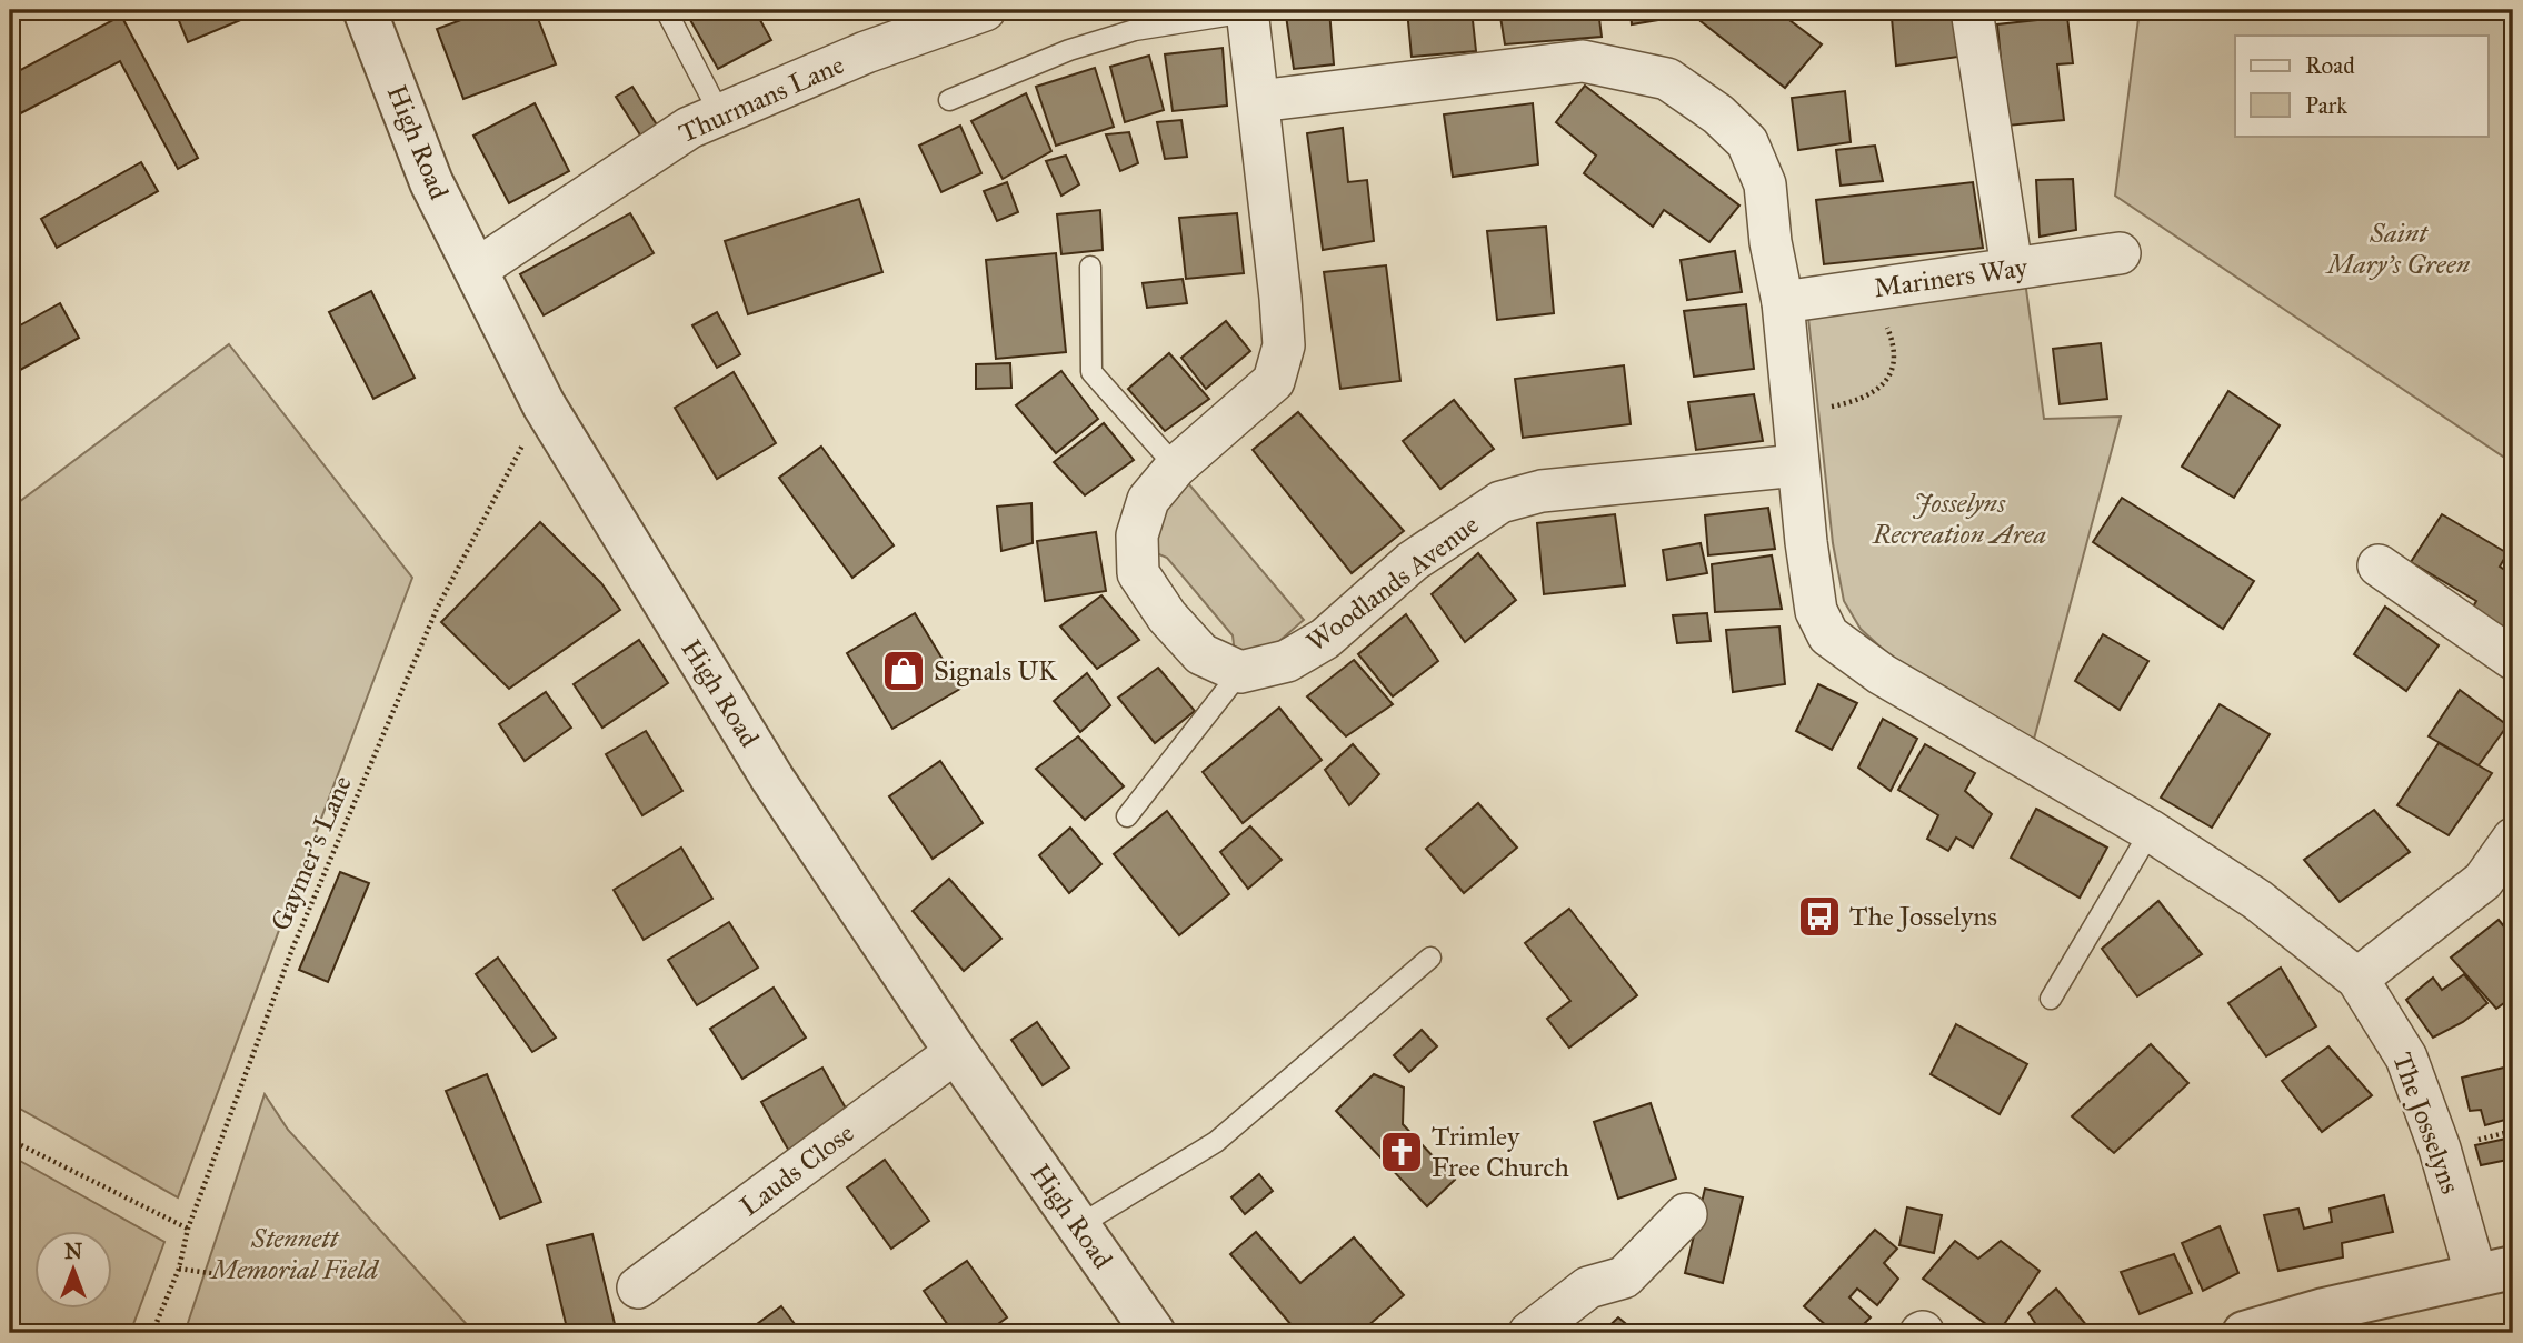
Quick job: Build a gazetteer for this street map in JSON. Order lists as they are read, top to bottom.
{
  "streets": {
    "street": [
      "Thurmans Lane",
      "High Road",
      "Mariners Way",
      "Woodlands Avenue",
      "The Josselyns",
      "Lauds Close"
    ],
    "path": ["Gaymer's Lane"]
  },
  "crossings": [
    ["Thurmans Lane", "High Road"],
    ["High Road", "Gaymer's Lane"],
    ["High Road", "Lauds Close"],
    ["Mariners Way", "The Josselyns"],
    ["Woodlands Avenue", "The Josselyns"]
  ],
  "parks": ["Saint Mary's Green", "Josselyns Recreation Area", "Stennett Memorial Field"],
  "places": {
    "shop": ["Signals UK"],
    "bus stop": ["The Josselyns"],
    "church": ["Trimley Free Church"]
  },
  "legend": ["Road", "Park"],
  "north": "top"
}
